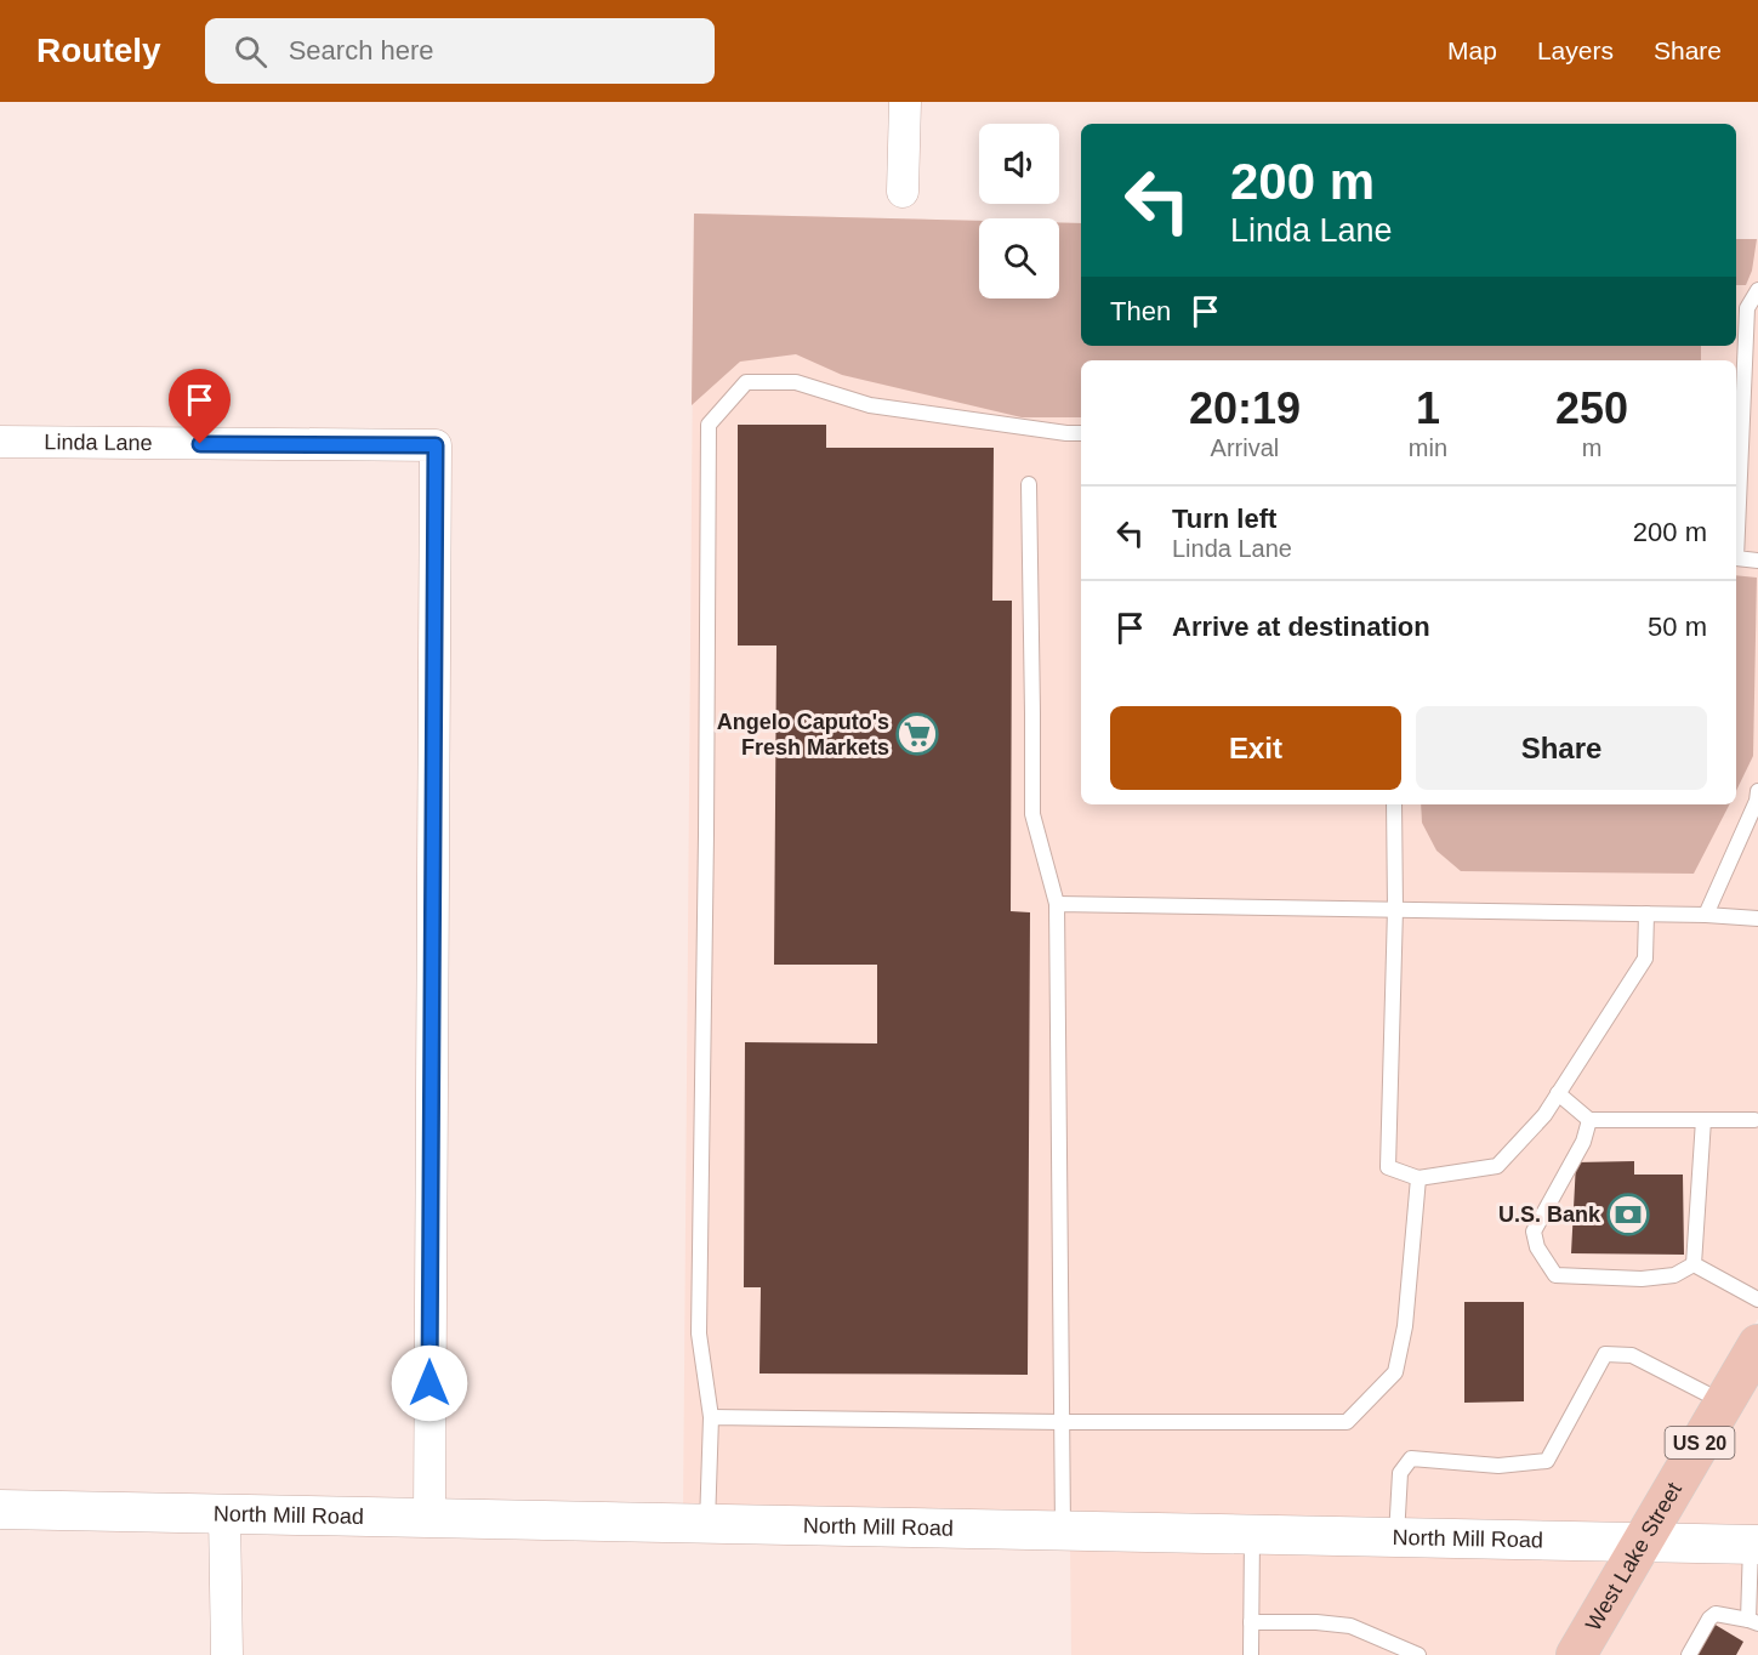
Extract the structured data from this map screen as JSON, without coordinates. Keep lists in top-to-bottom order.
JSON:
{
  "streets": {
    "main road": ["US 20", "West Lake Street"],
    "street": ["Linda Lane", "North Mill Road"]
  },
  "crossings": [
    ["Linda Lane", "North Mill Road"],
    ["North Mill Road", "West Lake Street"]
  ],
  "places": {
    "supermarket": ["Angelo Caputo's Fresh Markets"],
    "bank": ["U.S. Bank"]
  },
  "page": {
    "header": "Routely",
    "search": "Search here",
    "nav": ["Map", "Layers", "Share"],
    "turn": ["200 m", "Linda Lane"],
    "then": "Then",
    "eta": [
      "20:19",
      "Arrival",
      "1",
      "min",
      "250",
      "m"
    ],
    "list": [
      {
        "name": "Turn left",
        "note": "Linda Lane",
        "value": "200 m"
      },
      {
        "name": "Arrive at destination",
        "value": "50 m"
      }
    ],
    "buttons": ["Exit", "Share"]
  }
}
